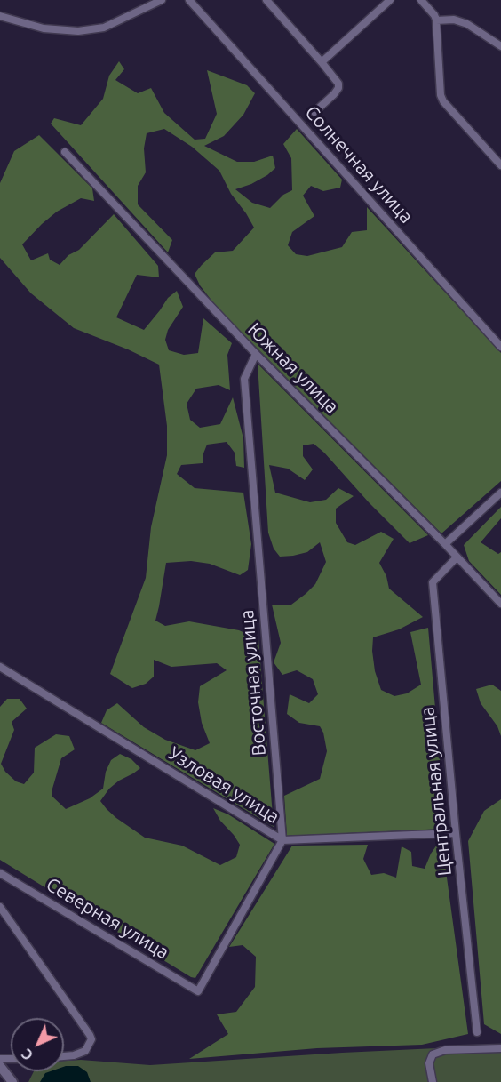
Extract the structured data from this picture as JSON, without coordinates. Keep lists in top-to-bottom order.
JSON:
{
  "streets": {
    "street": [
      "Солнечная улица",
      "Южная улица",
      "Восточная улица",
      "Узловая улица",
      "Центральная улица",
      "Северная улица"
    ]
  },
  "crossings": [
    ["Южная улица", "Восточная улица"],
    ["Южная улица", "Центральная улица"],
    ["Восточная улица", "Узловая улица"],
    ["Восточная улица", "Северная улица"],
    ["Узловая улица", "Центральная улица"],
    ["Узловая улица", "Северная улица"]
  ],
  "north": "bottom left"
}
